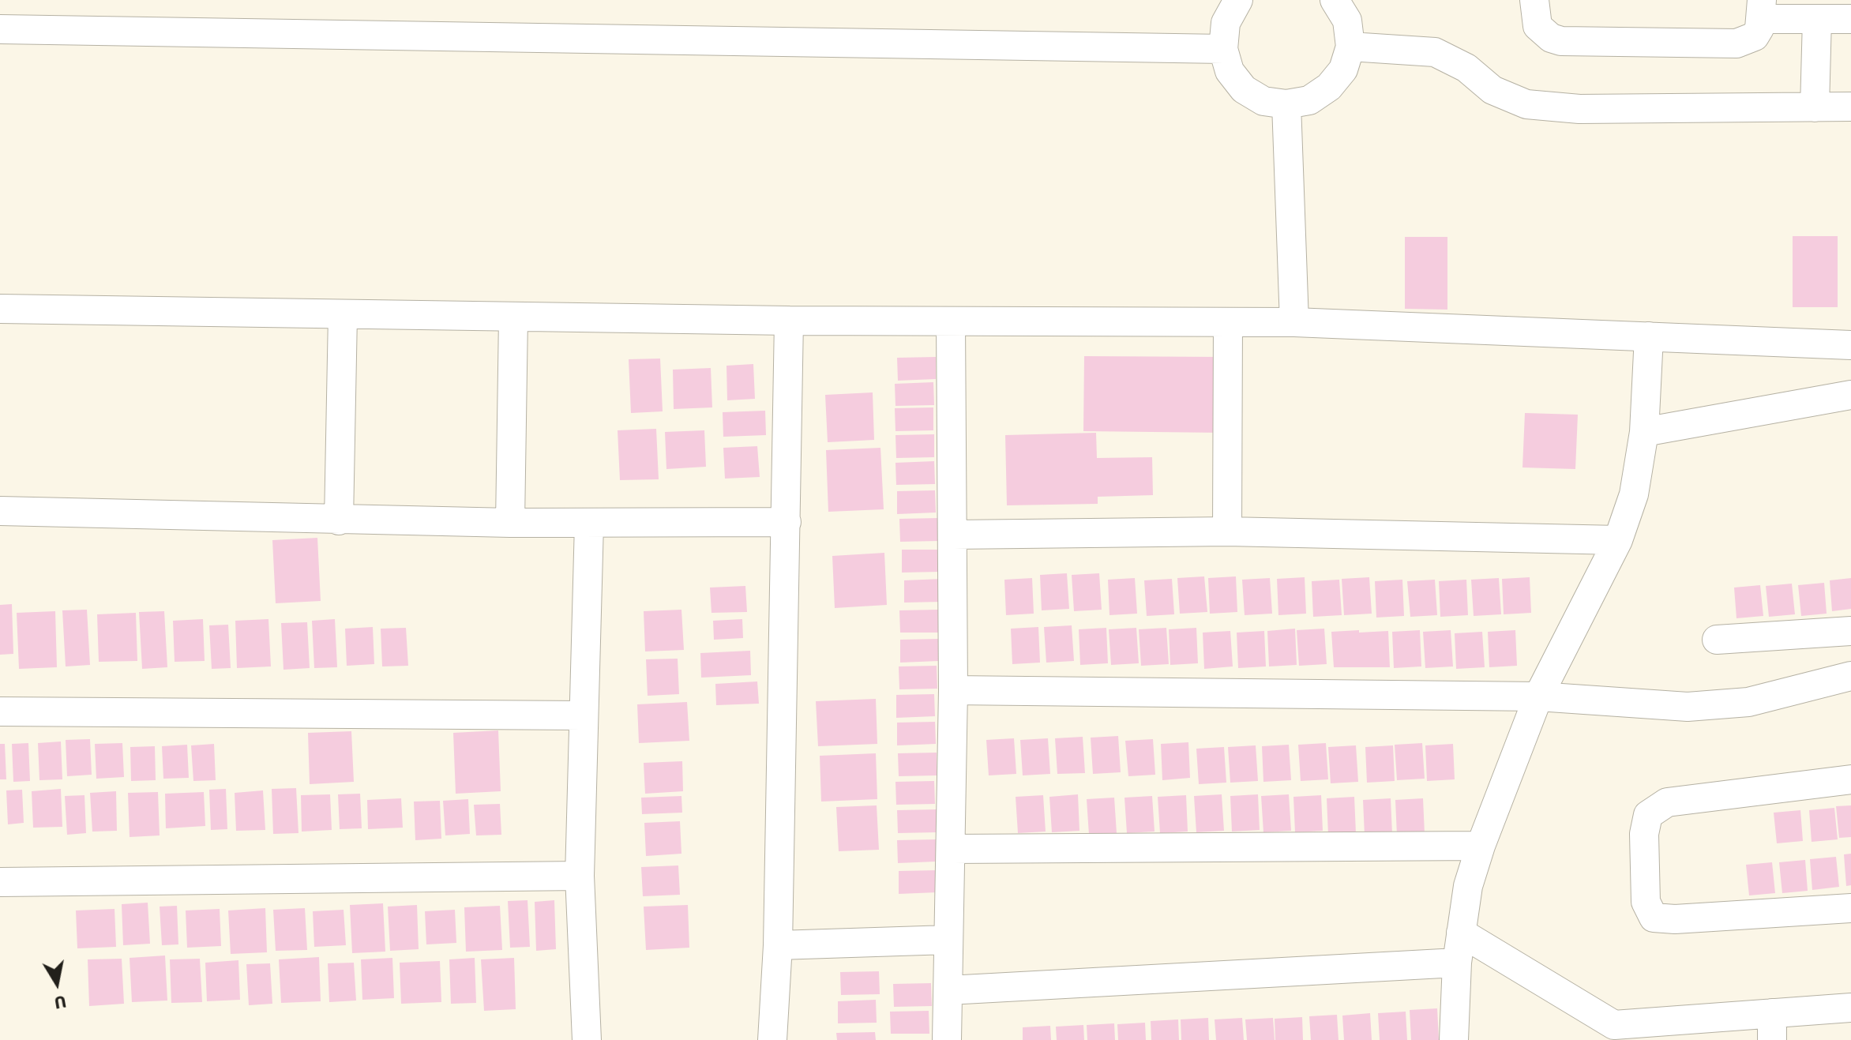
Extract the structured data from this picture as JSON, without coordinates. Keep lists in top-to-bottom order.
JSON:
{
  "north": "bottom"
}
